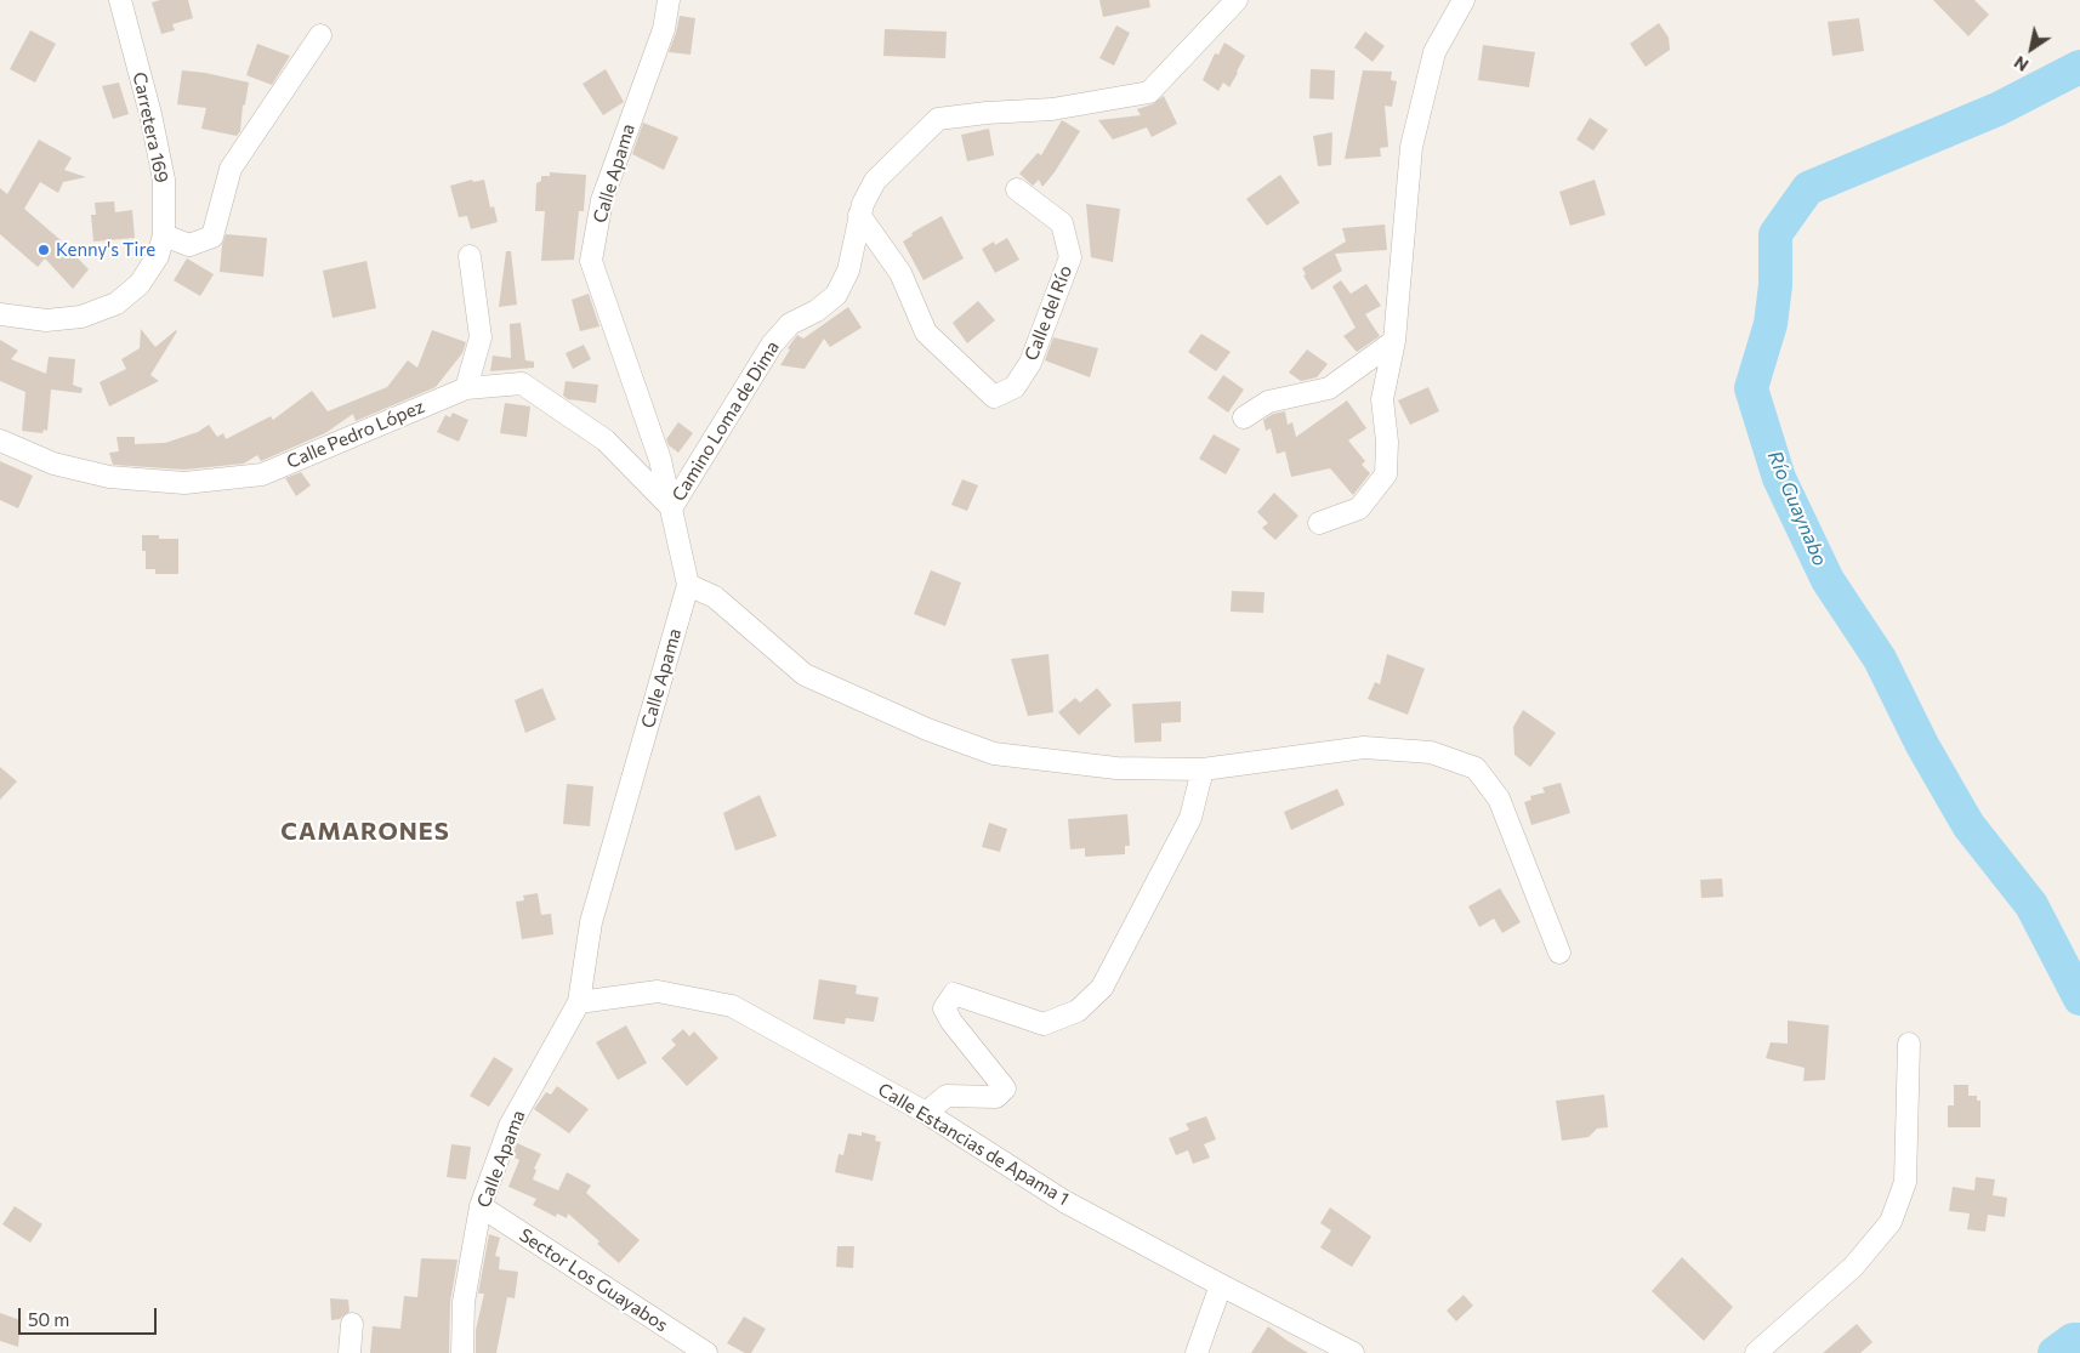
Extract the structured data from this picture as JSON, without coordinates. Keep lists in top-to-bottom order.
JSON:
{
  "streets": {
    "street": [
      "Carretera 169",
      "Calle Apama",
      "Calle del Río",
      "Camino Loma de Dima",
      "Calle Pedro López",
      "Calle Estancias de Apama 1",
      "Sector Los Guayabos"
    ]
  },
  "crossings": [
    ["Calle Apama", "Camino Loma de Dima"],
    ["Calle Apama", "Calle Pedro López"],
    ["Calle Apama", "Calle Estancias de Apama 1"],
    ["Calle Apama", "Sector Los Guayabos"],
    ["Calle del Río", "Camino Loma de Dima"],
    ["Camino Loma de Dima", "Calle Pedro López"]
  ],
  "districts": ["CAMARONES"],
  "water": ["Río Guaynabo"],
  "places": ["Kenny's Tire"],
  "scale_bar": "50 m",
  "north": "bottom left"
}
